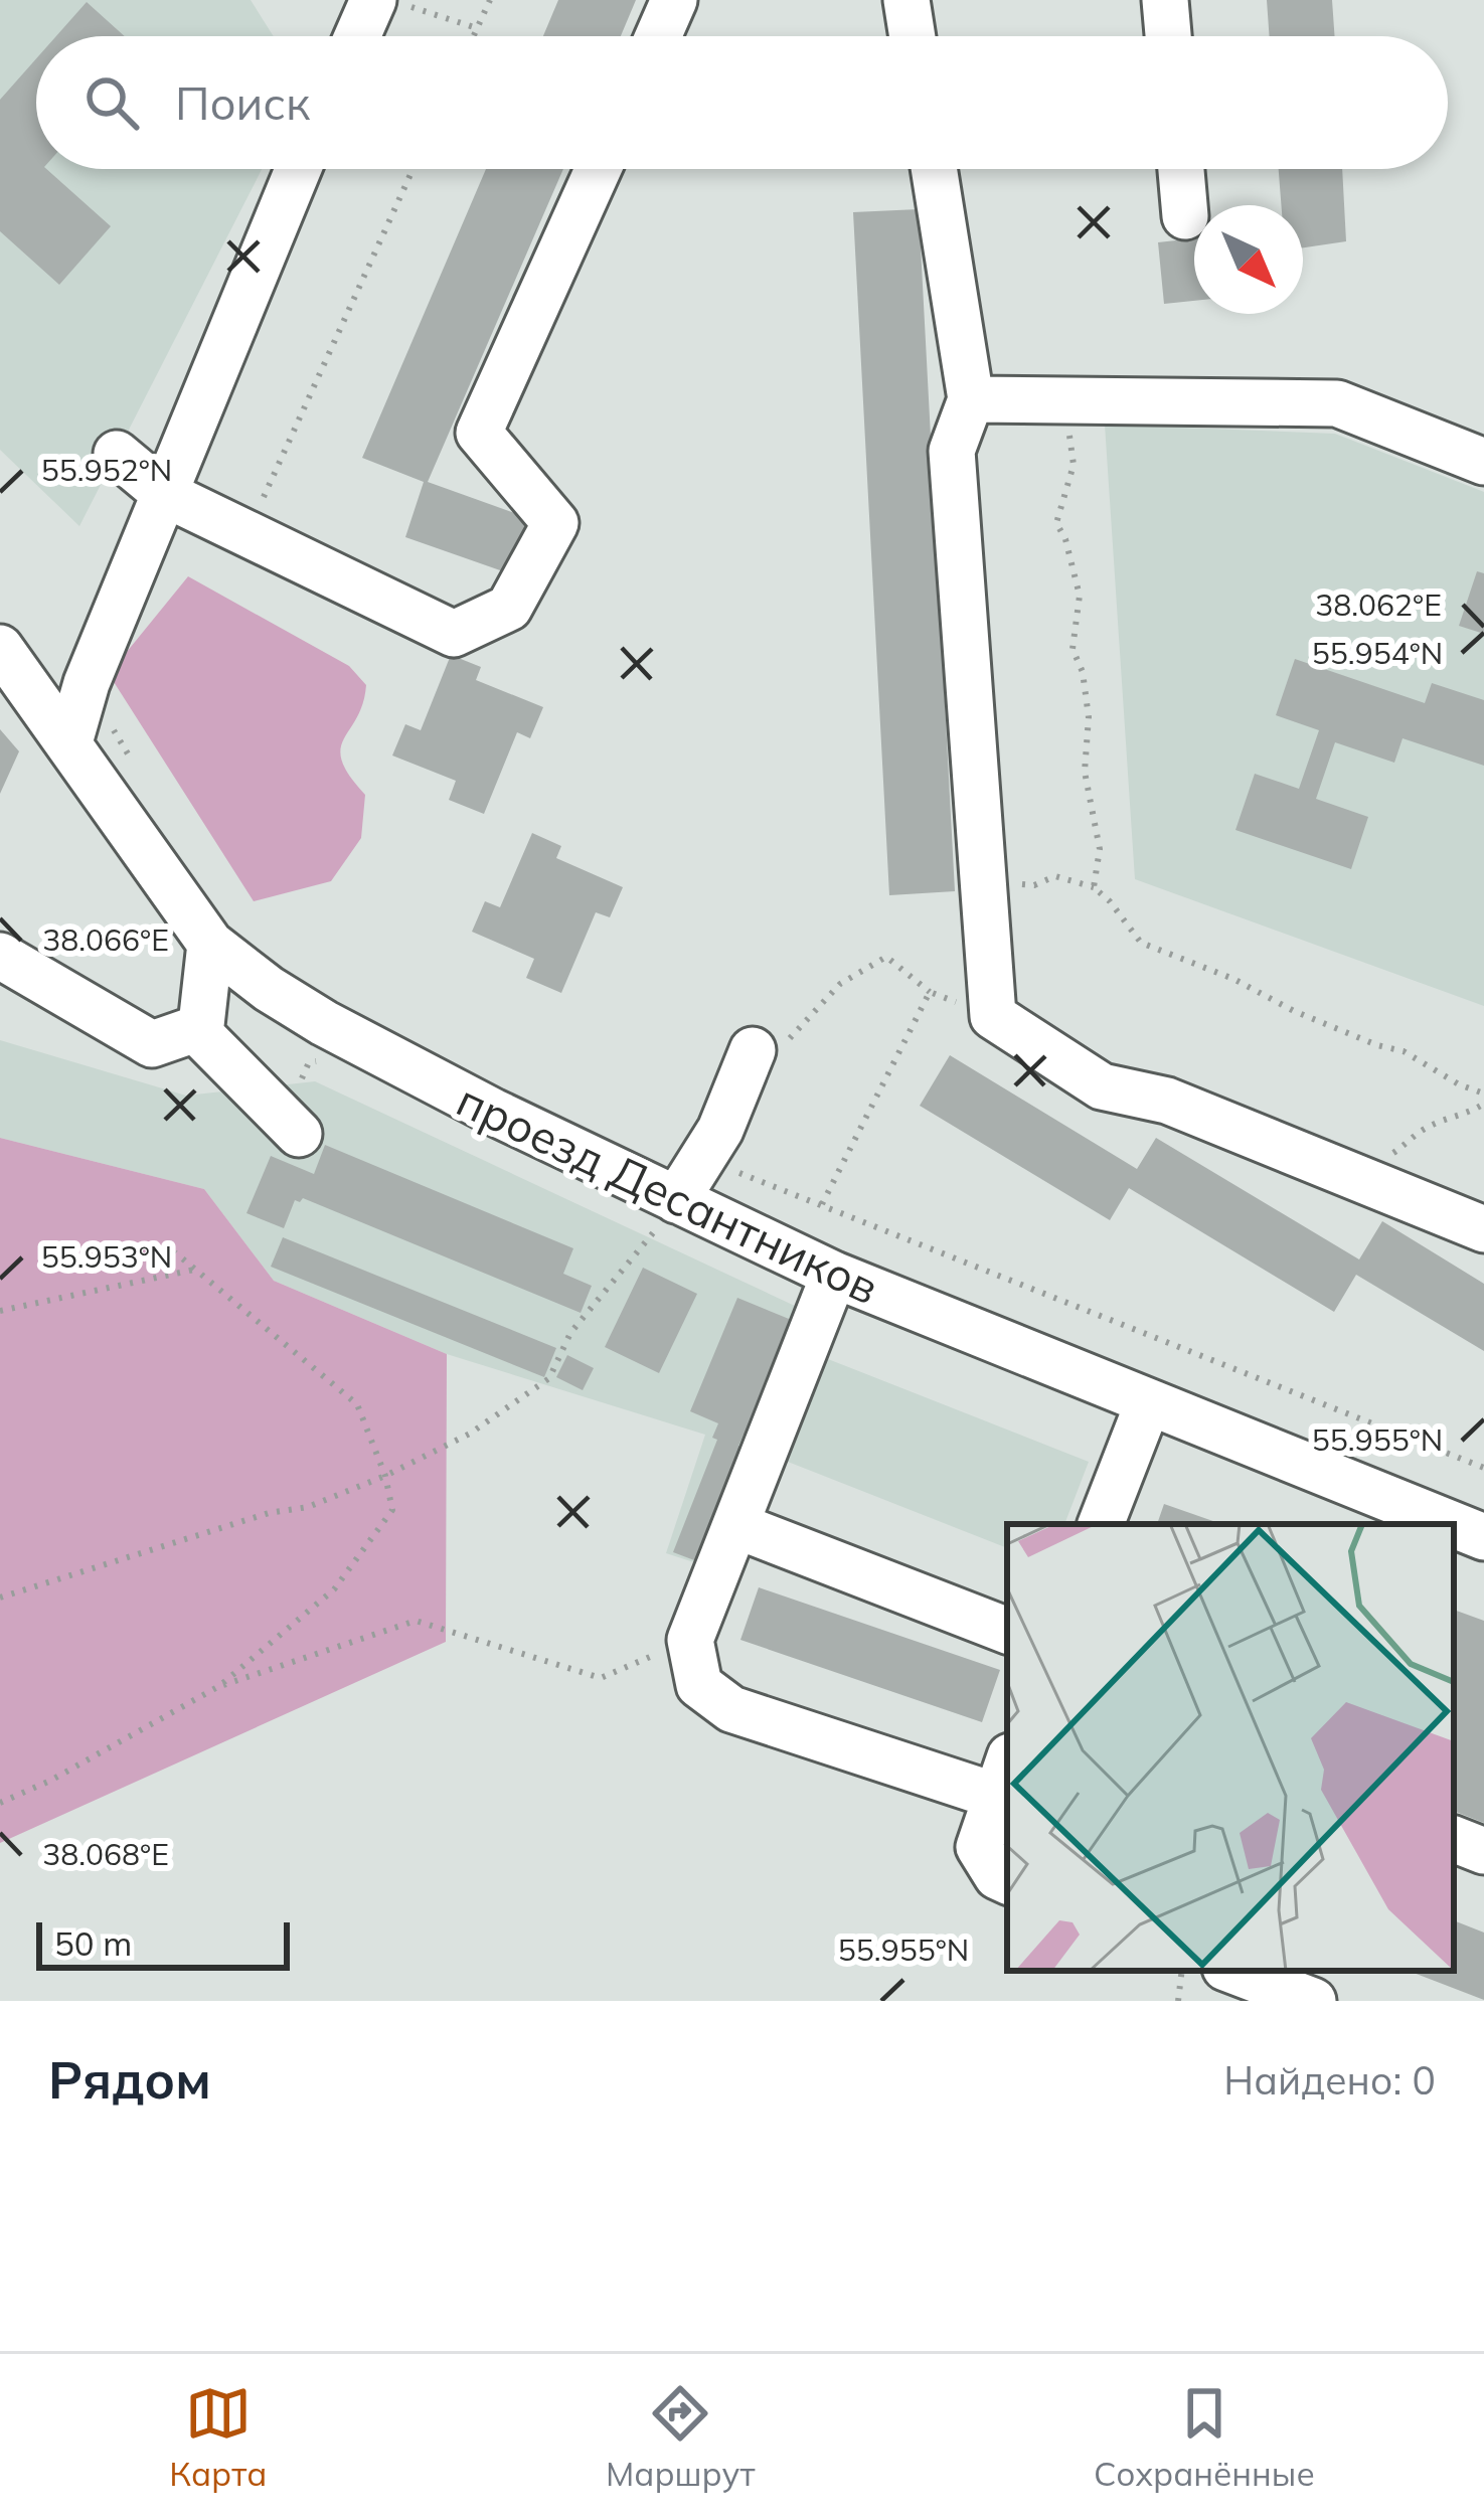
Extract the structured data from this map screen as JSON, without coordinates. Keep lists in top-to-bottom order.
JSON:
{
  "streets": {
    "street": ["проезд Десантников"]
  },
  "scale_bar": "50 m",
  "north": "bottom right",
  "page": {
    "search": "Поиск",
    "scale": "50 m",
    "heading": ["Рядом", "Найдено: 0"],
    "nav": ["Карта", "Маршрут", "Сохранённые"]
  },
  "coordinates": [
    "55.952°N",
    "38.062°E",
    "55.954°N",
    "38.066°E",
    "55.953°N",
    "55.955°N",
    "38.068°E"
  ]
}
